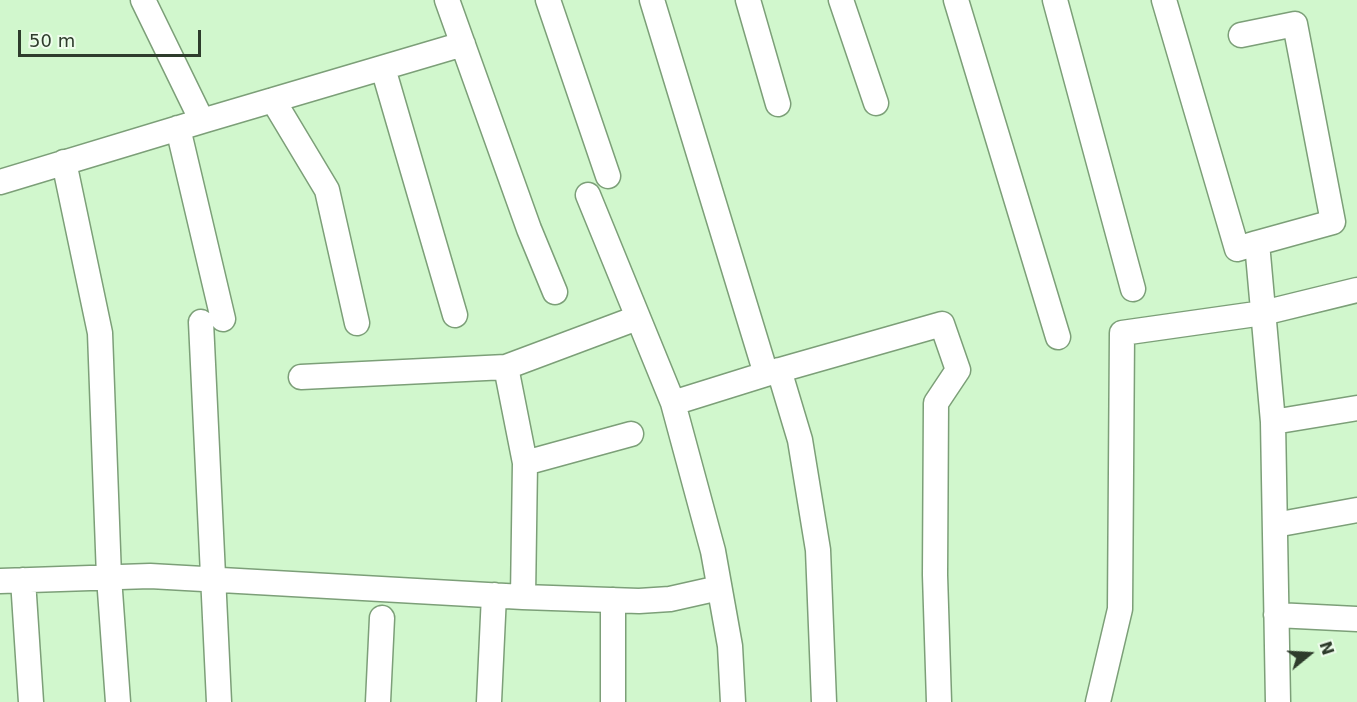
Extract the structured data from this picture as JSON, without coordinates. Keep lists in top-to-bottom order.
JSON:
{
  "scale_bar": "50 m",
  "north": "right"
}
